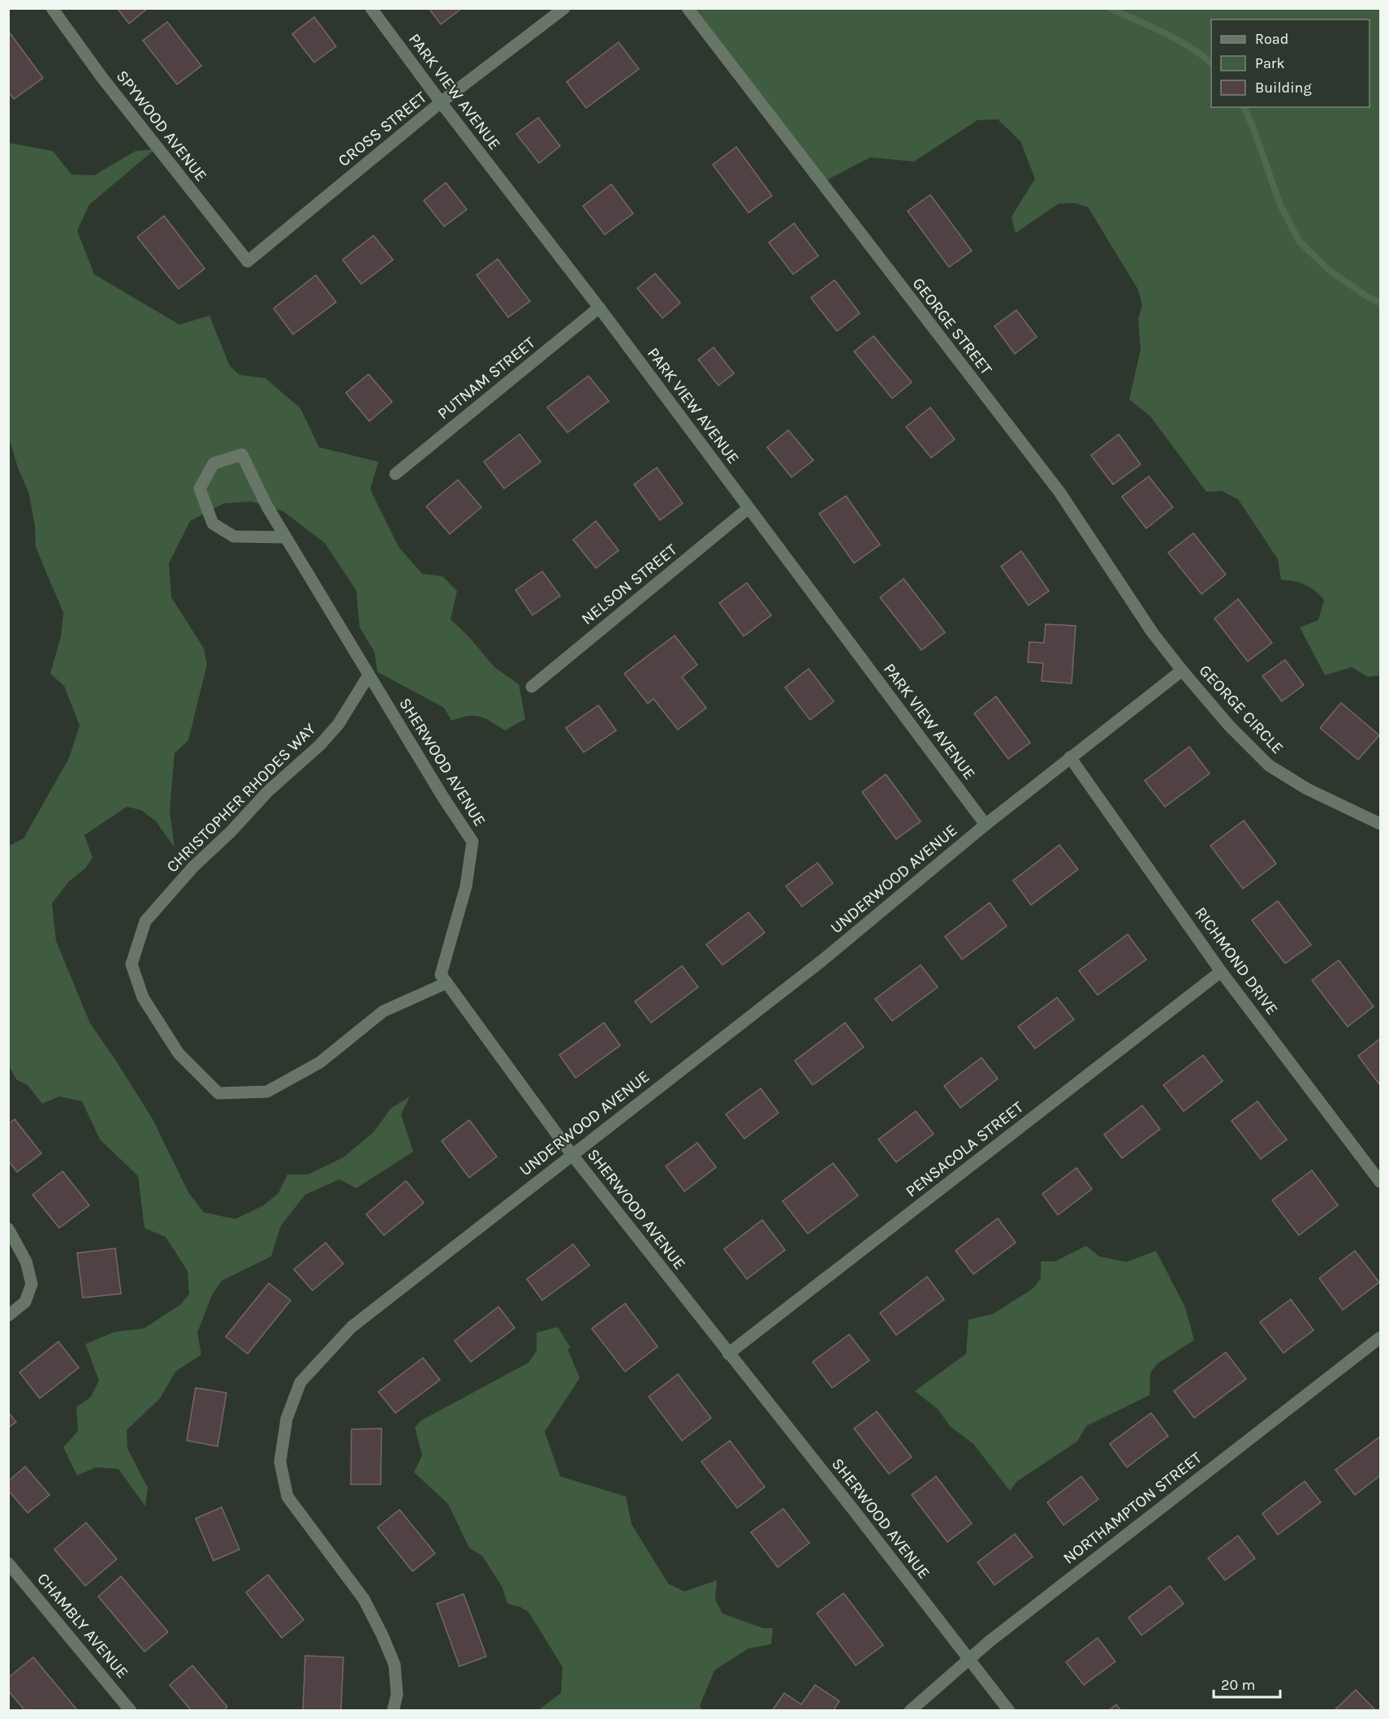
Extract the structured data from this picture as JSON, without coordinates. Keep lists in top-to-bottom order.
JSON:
{
  "streets": {
    "street": [
      "PARK VIEW AVENUE",
      "SPYWOOD AVENUE",
      "CROSS STREET",
      "GEORGE STREET",
      "PUTNAM STREET",
      "NELSON STREET",
      "GEORGE CIRCLE",
      "SHERWOOD AVENUE",
      "CHRISTOPHER RHODES WAY",
      "UNDERWOOD AVENUE",
      "RICHMOND DRIVE",
      "PENSACOLA STREET",
      "NORTHAMPTON STREET",
      "CHAMBLY AVENUE"
    ]
  },
  "crossings": [
    ["PARK VIEW AVENUE", "CROSS STREET"],
    ["PARK VIEW AVENUE", "PUTNAM STREET"],
    ["PARK VIEW AVENUE", "NELSON STREET"],
    ["PARK VIEW AVENUE", "UNDERWOOD AVENUE"],
    ["SPYWOOD AVENUE", "CROSS STREET"],
    ["GEORGE STREET", "GEORGE CIRCLE"],
    ["GEORGE STREET", "UNDERWOOD AVENUE"],
    ["GEORGE CIRCLE", "UNDERWOOD AVENUE"],
    ["SHERWOOD AVENUE", "CHRISTOPHER RHODES WAY"],
    ["SHERWOOD AVENUE", "UNDERWOOD AVENUE"],
    ["SHERWOOD AVENUE", "PENSACOLA STREET"],
    ["SHERWOOD AVENUE", "NORTHAMPTON STREET"],
    ["UNDERWOOD AVENUE", "RICHMOND DRIVE"],
    ["RICHMOND DRIVE", "PENSACOLA STREET"]
  ],
  "legend": ["Road", "Park", "Building"],
  "scale_bar": "20 m"
}
